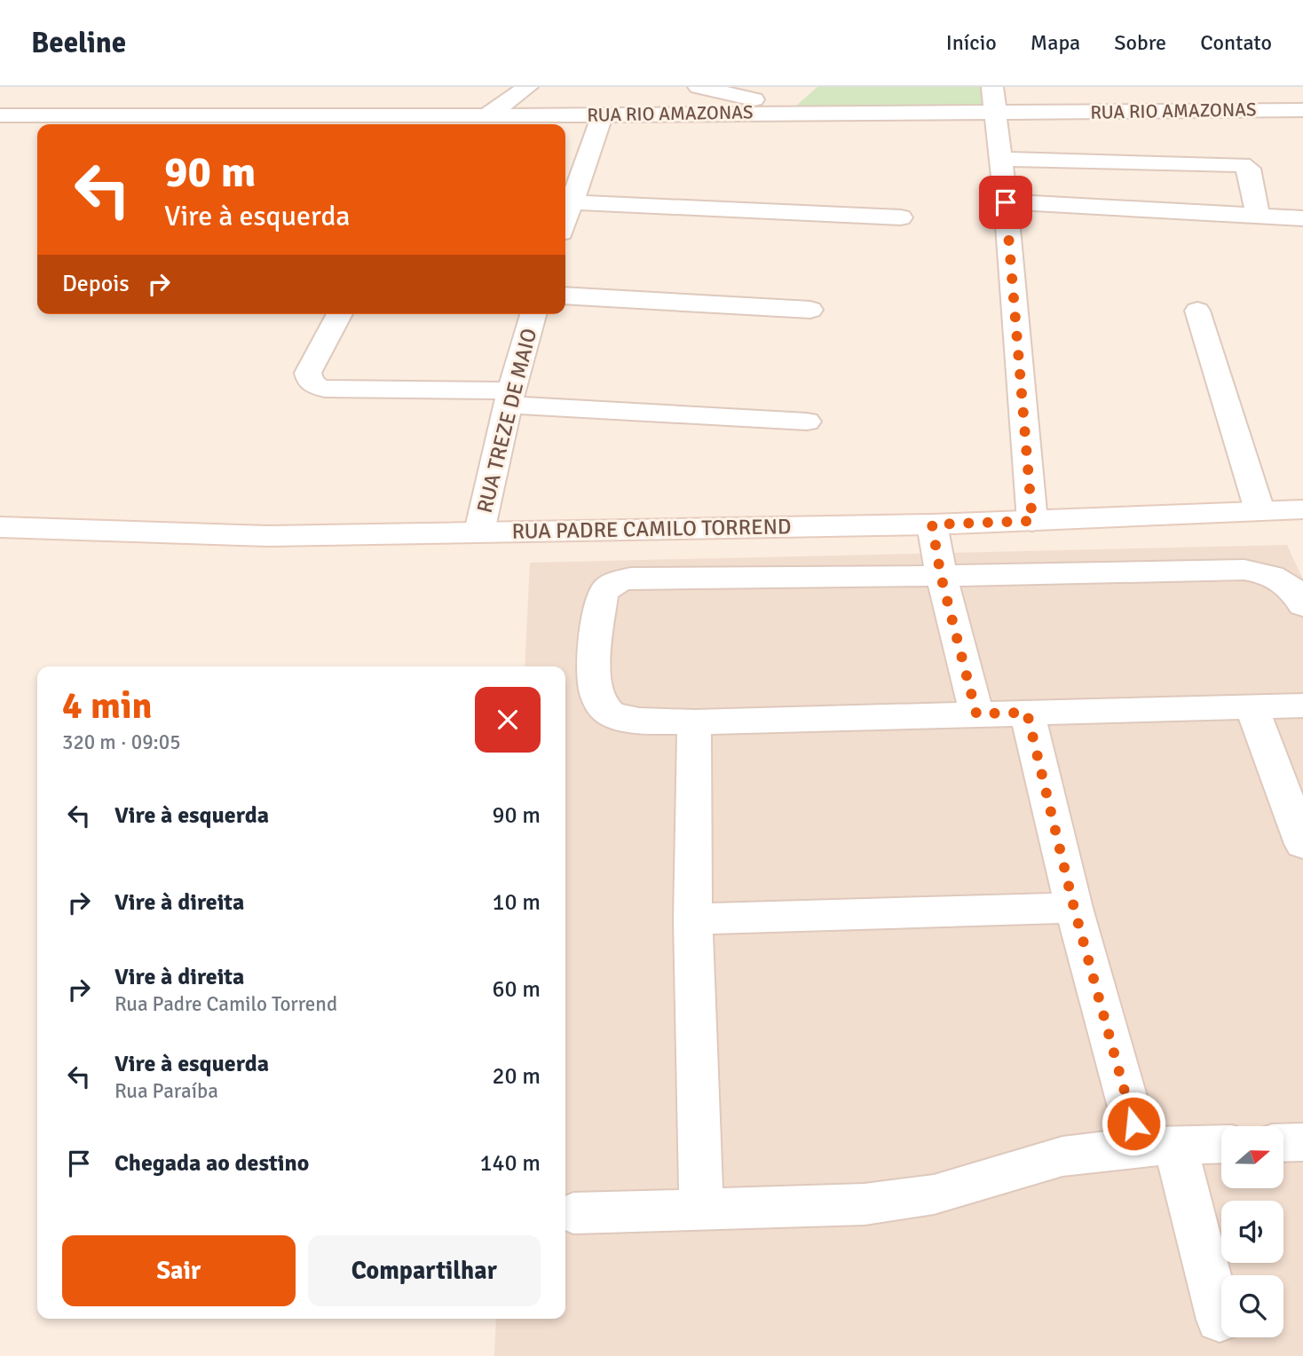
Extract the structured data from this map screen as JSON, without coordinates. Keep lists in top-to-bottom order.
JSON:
{
  "streets": {
    "street": ["RUA RIO AMAZONAS", "RUA TREZE DE MAIO", "RUA PADRE CAMILO TORREND"]
  },
  "crossings": [
    ["RUA TREZE DE MAIO", "RUA PADRE CAMILO TORREND"]
  ],
  "north": "right",
  "page": {
    "header": "Beeline",
    "nav": [
      "Início",
      "Mapa",
      "Sobre",
      "Contato"
    ],
    "turn": ["90 m", "Vire à esquerda"],
    "then": "Depois",
    "heading": ["4 min", "320 m · 09:05"],
    "list": [
      {
        "name": "Vire à esquerda",
        "value": "90 m"
      },
      {
        "name": "Vire à direita",
        "value": "10 m"
      },
      {
        "name": "Vire à direita",
        "note": "Rua Padre Camilo Torrend",
        "value": "60 m"
      },
      {
        "name": "Vire à esquerda",
        "note": "Rua Paraíba",
        "value": "20 m"
      },
      {
        "name": "Chegada ao destino",
        "value": "140 m"
      }
    ],
    "buttons": ["Sair", "Compartilhar"]
  }
}
